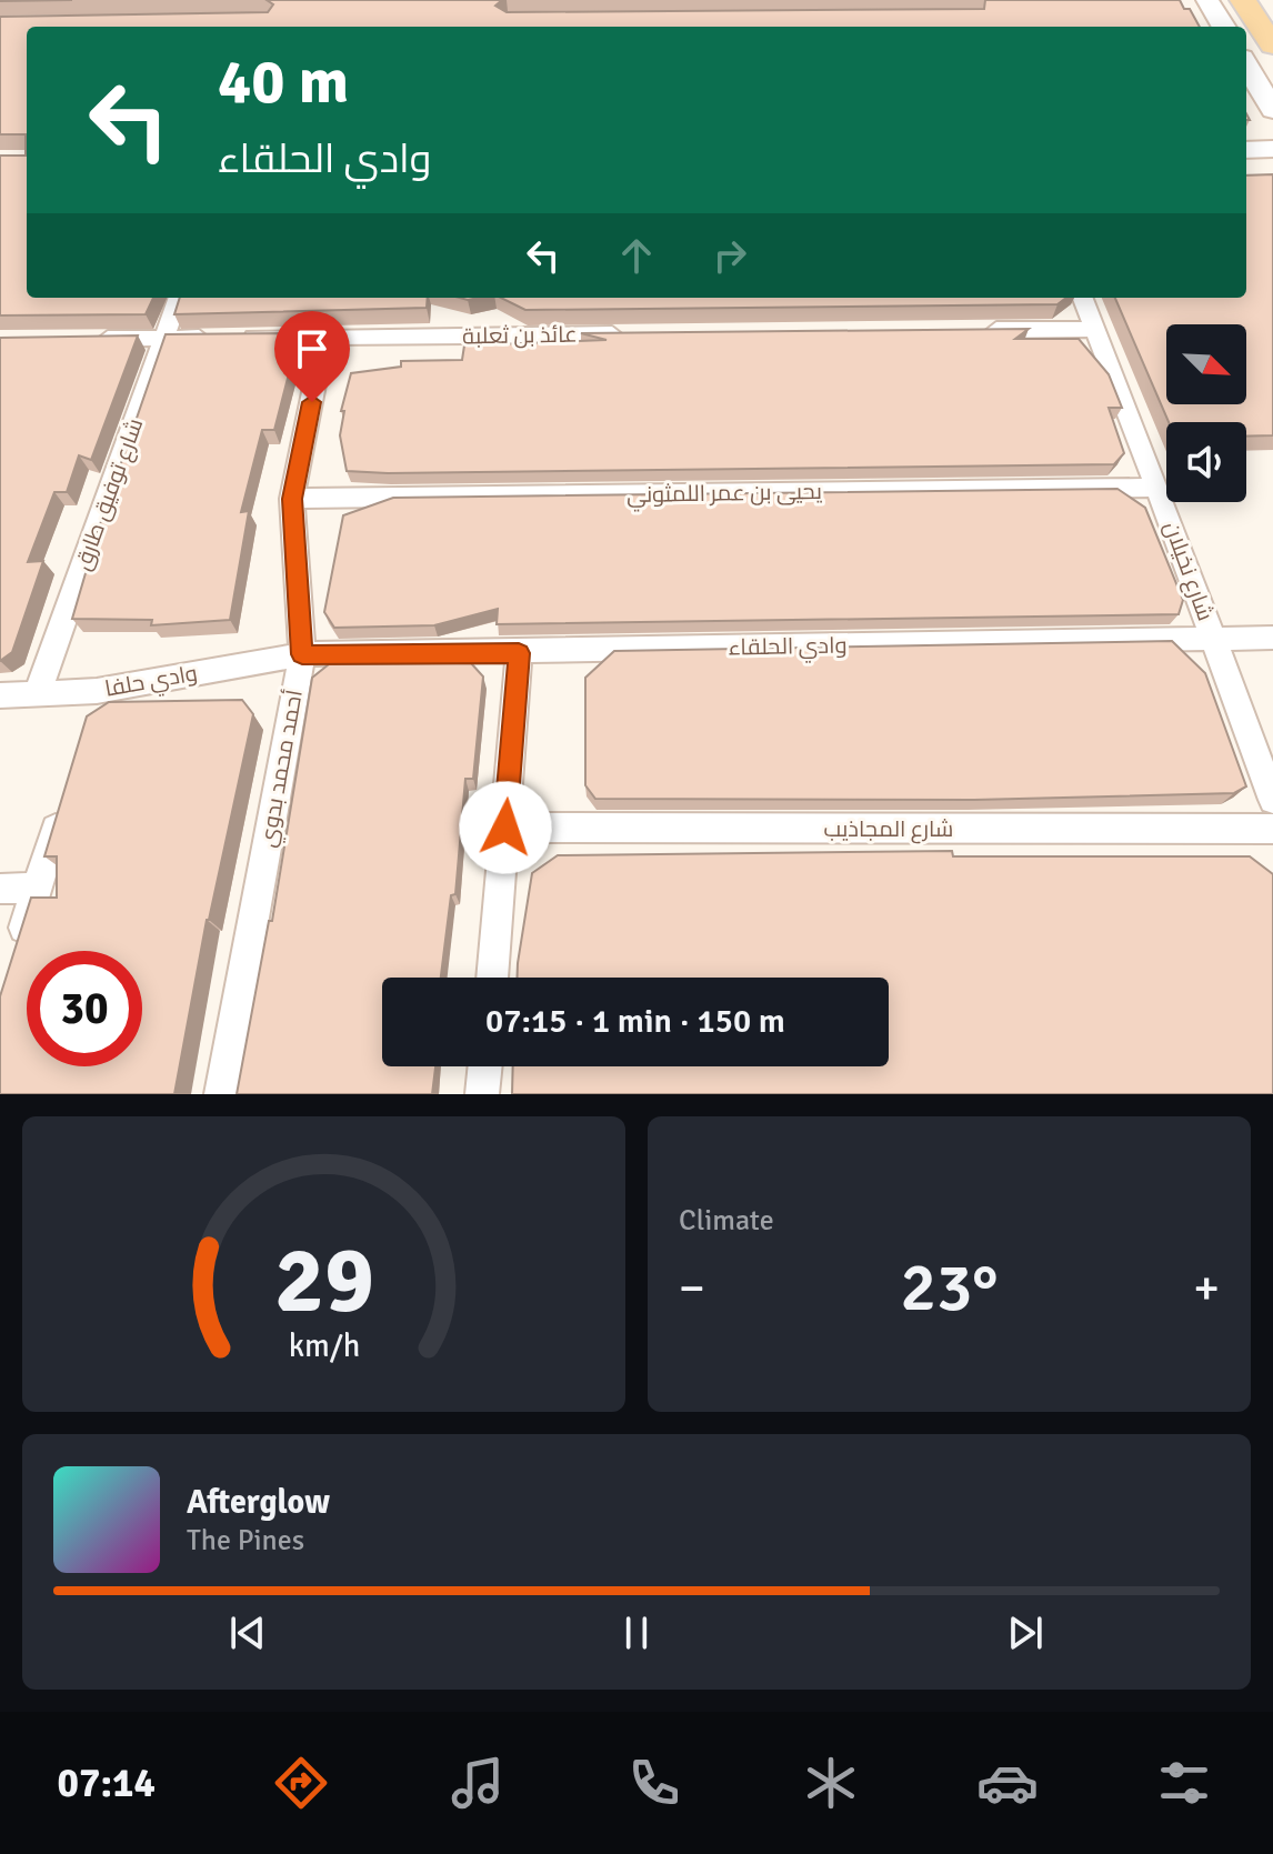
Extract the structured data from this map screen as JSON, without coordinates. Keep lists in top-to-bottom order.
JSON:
{
  "streets": {
    "street": [
      "عائذ بن ثعلبة",
      "يحيى بن عمر اللمثوني",
      "شارع توفيق طارق",
      "شارع نخيلان",
      "وادي الحلقاء",
      "وادي حلفا",
      "أحمد محمد بدوي",
      "شارع المجاذيب"
    ]
  },
  "crossings": [
    ["عائذ بن ثعلبة", "شارع توفيق طارق"],
    ["عائذ بن ثعلبة", "أحمد محمد بدوي"],
    ["يحيى بن عمر اللمثوني", "شارع نخيلان"],
    ["يحيى بن عمر اللمثوني", "أحمد محمد بدوي"],
    ["شارع توفيق طارق", "وادي حلفا"],
    ["شارع نخيلان", "وادي الحلقاء"],
    ["وادي الحلقاء", "وادي حلفا"],
    ["وادي الحلقاء", "أحمد محمد بدوي"],
    ["وادي حلفا", "أحمد محمد بدوي"]
  ],
  "north": "bottom right",
  "page": {
    "turn": ["40 m", "وادي الحلقاء"],
    "limit": "30",
    "trip": "07:15 · 1 min · 150 m",
    "tile": "Climate",
    "heat": ["−", "23°", "+"],
    "song": ["Afterglow", "The Pines"],
    "tabs": "07:14",
    "gauge": ["29", "km/h"]
  }
}
